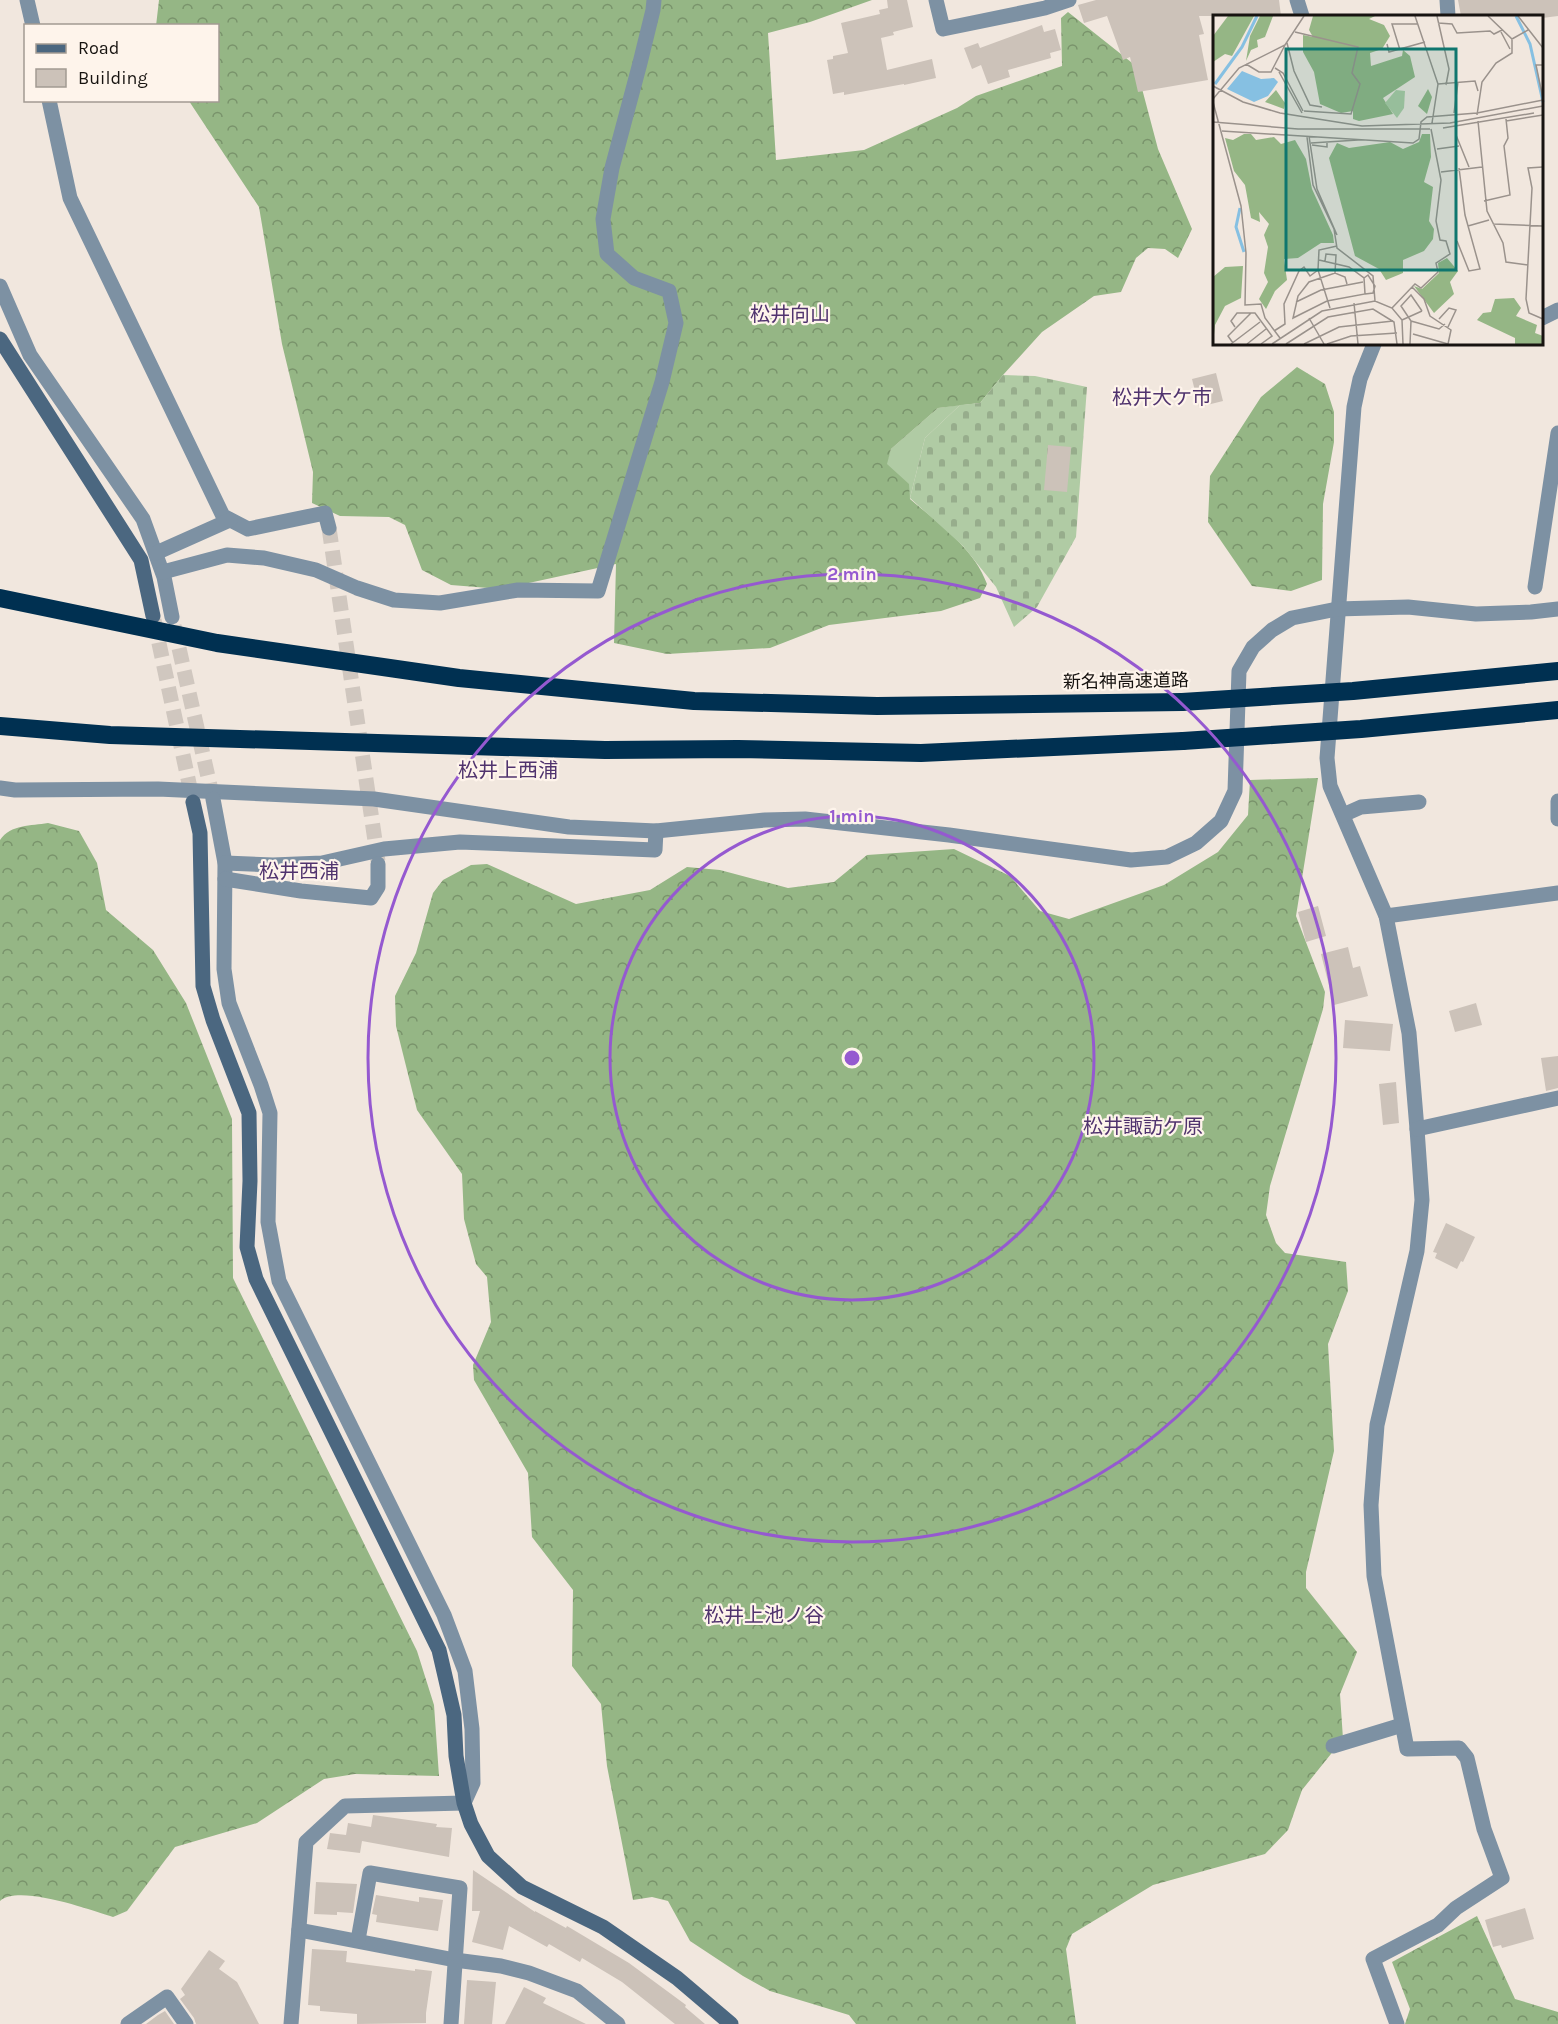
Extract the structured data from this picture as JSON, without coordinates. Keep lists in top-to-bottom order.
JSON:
{
  "streets": {
    "highway": ["新名神高速道路"]
  },
  "districts": [
    "松井向山",
    "松井大ケ市",
    "松井上西浦",
    "松井西浦",
    "松井諏訪ケ原",
    "松井上池ノ谷"
  ],
  "legend": ["Road", "Building"],
  "rings": ["2 min", "1 min"]
}
